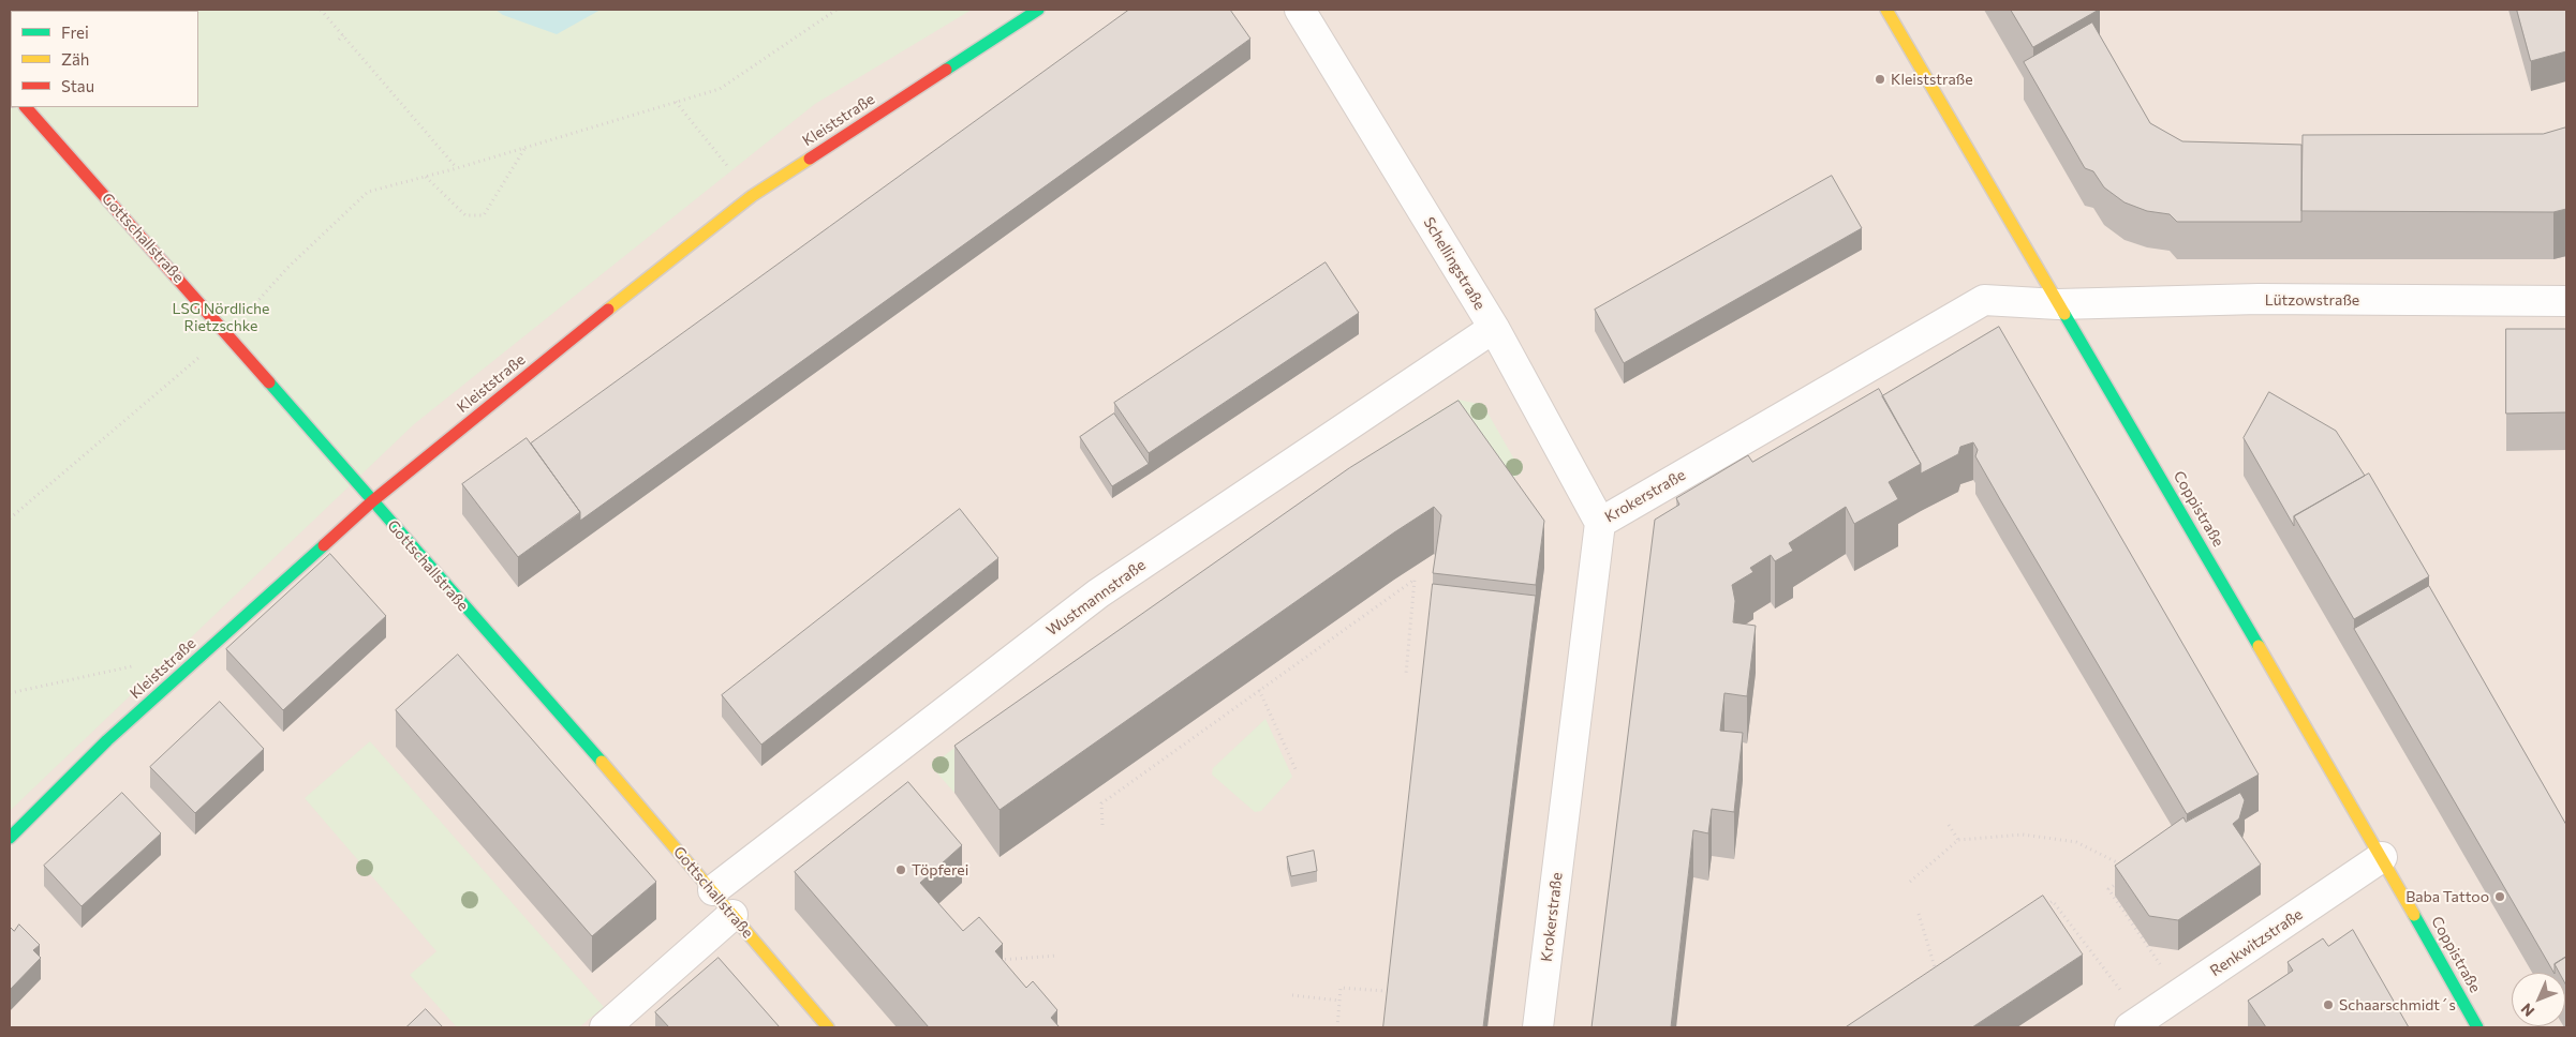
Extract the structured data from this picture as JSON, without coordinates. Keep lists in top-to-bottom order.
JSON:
{
  "streets": {
    "street": [
      "Kleiststraße",
      "Gottschallstraße",
      "Schellingstraße",
      "Lützowstraße",
      "Krokerstraße",
      "Coppistraße",
      "Wustmannstraße",
      "Renkwitzstraße"
    ]
  },
  "crossings": [
    ["Kleiststraße", "Gottschallstraße"],
    ["Gottschallstraße", "Wustmannstraße"],
    ["Schellingstraße", "Krokerstraße"],
    ["Schellingstraße", "Wustmannstraße"],
    ["Lützowstraße", "Krokerstraße"],
    ["Lützowstraße", "Coppistraße"],
    ["Krokerstraße", "Coppistraße"],
    ["Coppistraße", "Renkwitzstraße"]
  ],
  "parks": ["LSG Nördliche Rietzschke"],
  "places": [
    "Kleiststraße",
    "Töpferei",
    "Baba Tattoo",
    "Schaarschmidt´s"
  ],
  "legend": ["Frei", "Zäh", "Stau"],
  "north": "bottom left"
}
